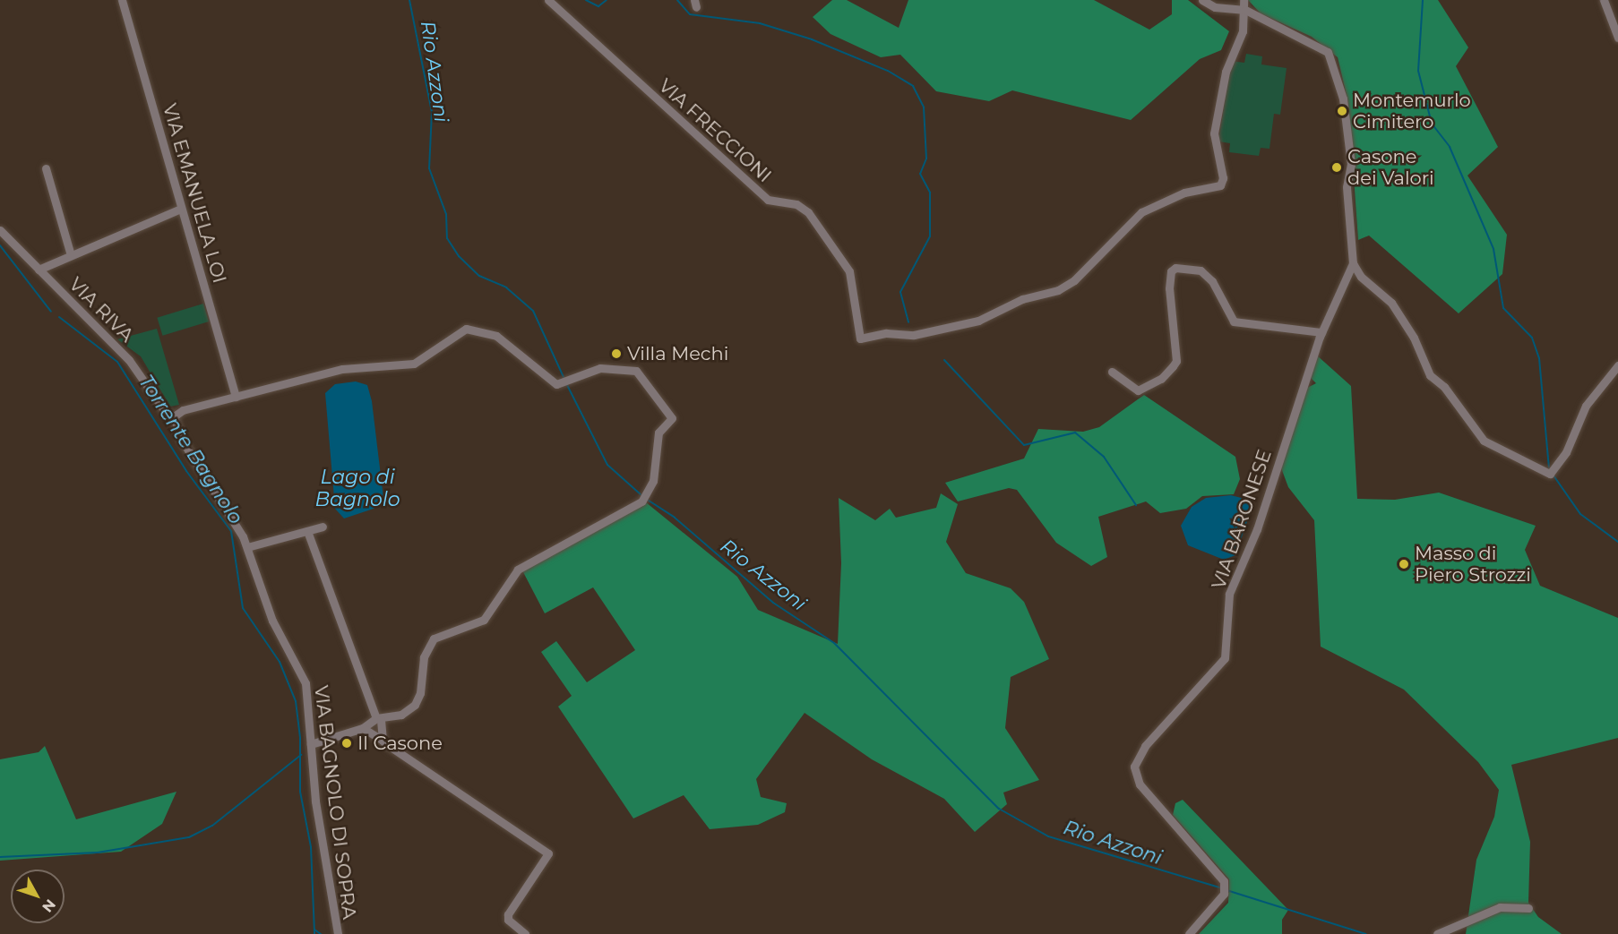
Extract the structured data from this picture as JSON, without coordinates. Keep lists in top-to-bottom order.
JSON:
{
  "streets": {
    "street": [
      "VIA FRECCIONI",
      "VIA EMANUELA LOI",
      "VIA RIVA",
      "VIA BARONESE",
      "VIA BAGNOLO DI SOPRA"
    ]
  },
  "crossings": [
    ["VIA RIVA", "VIA BAGNOLO DI SOPRA"]
  ],
  "water": ["Rio Azzoni", "Torrente Bagnolo", "Lago di Bagnolo"],
  "places": [
    "Montemurlo Cimitero",
    "Casone dei Valori",
    "Villa Mechi",
    "Masso di Piero Strozzi",
    "Il Casone"
  ],
  "north": "bottom right"
}
